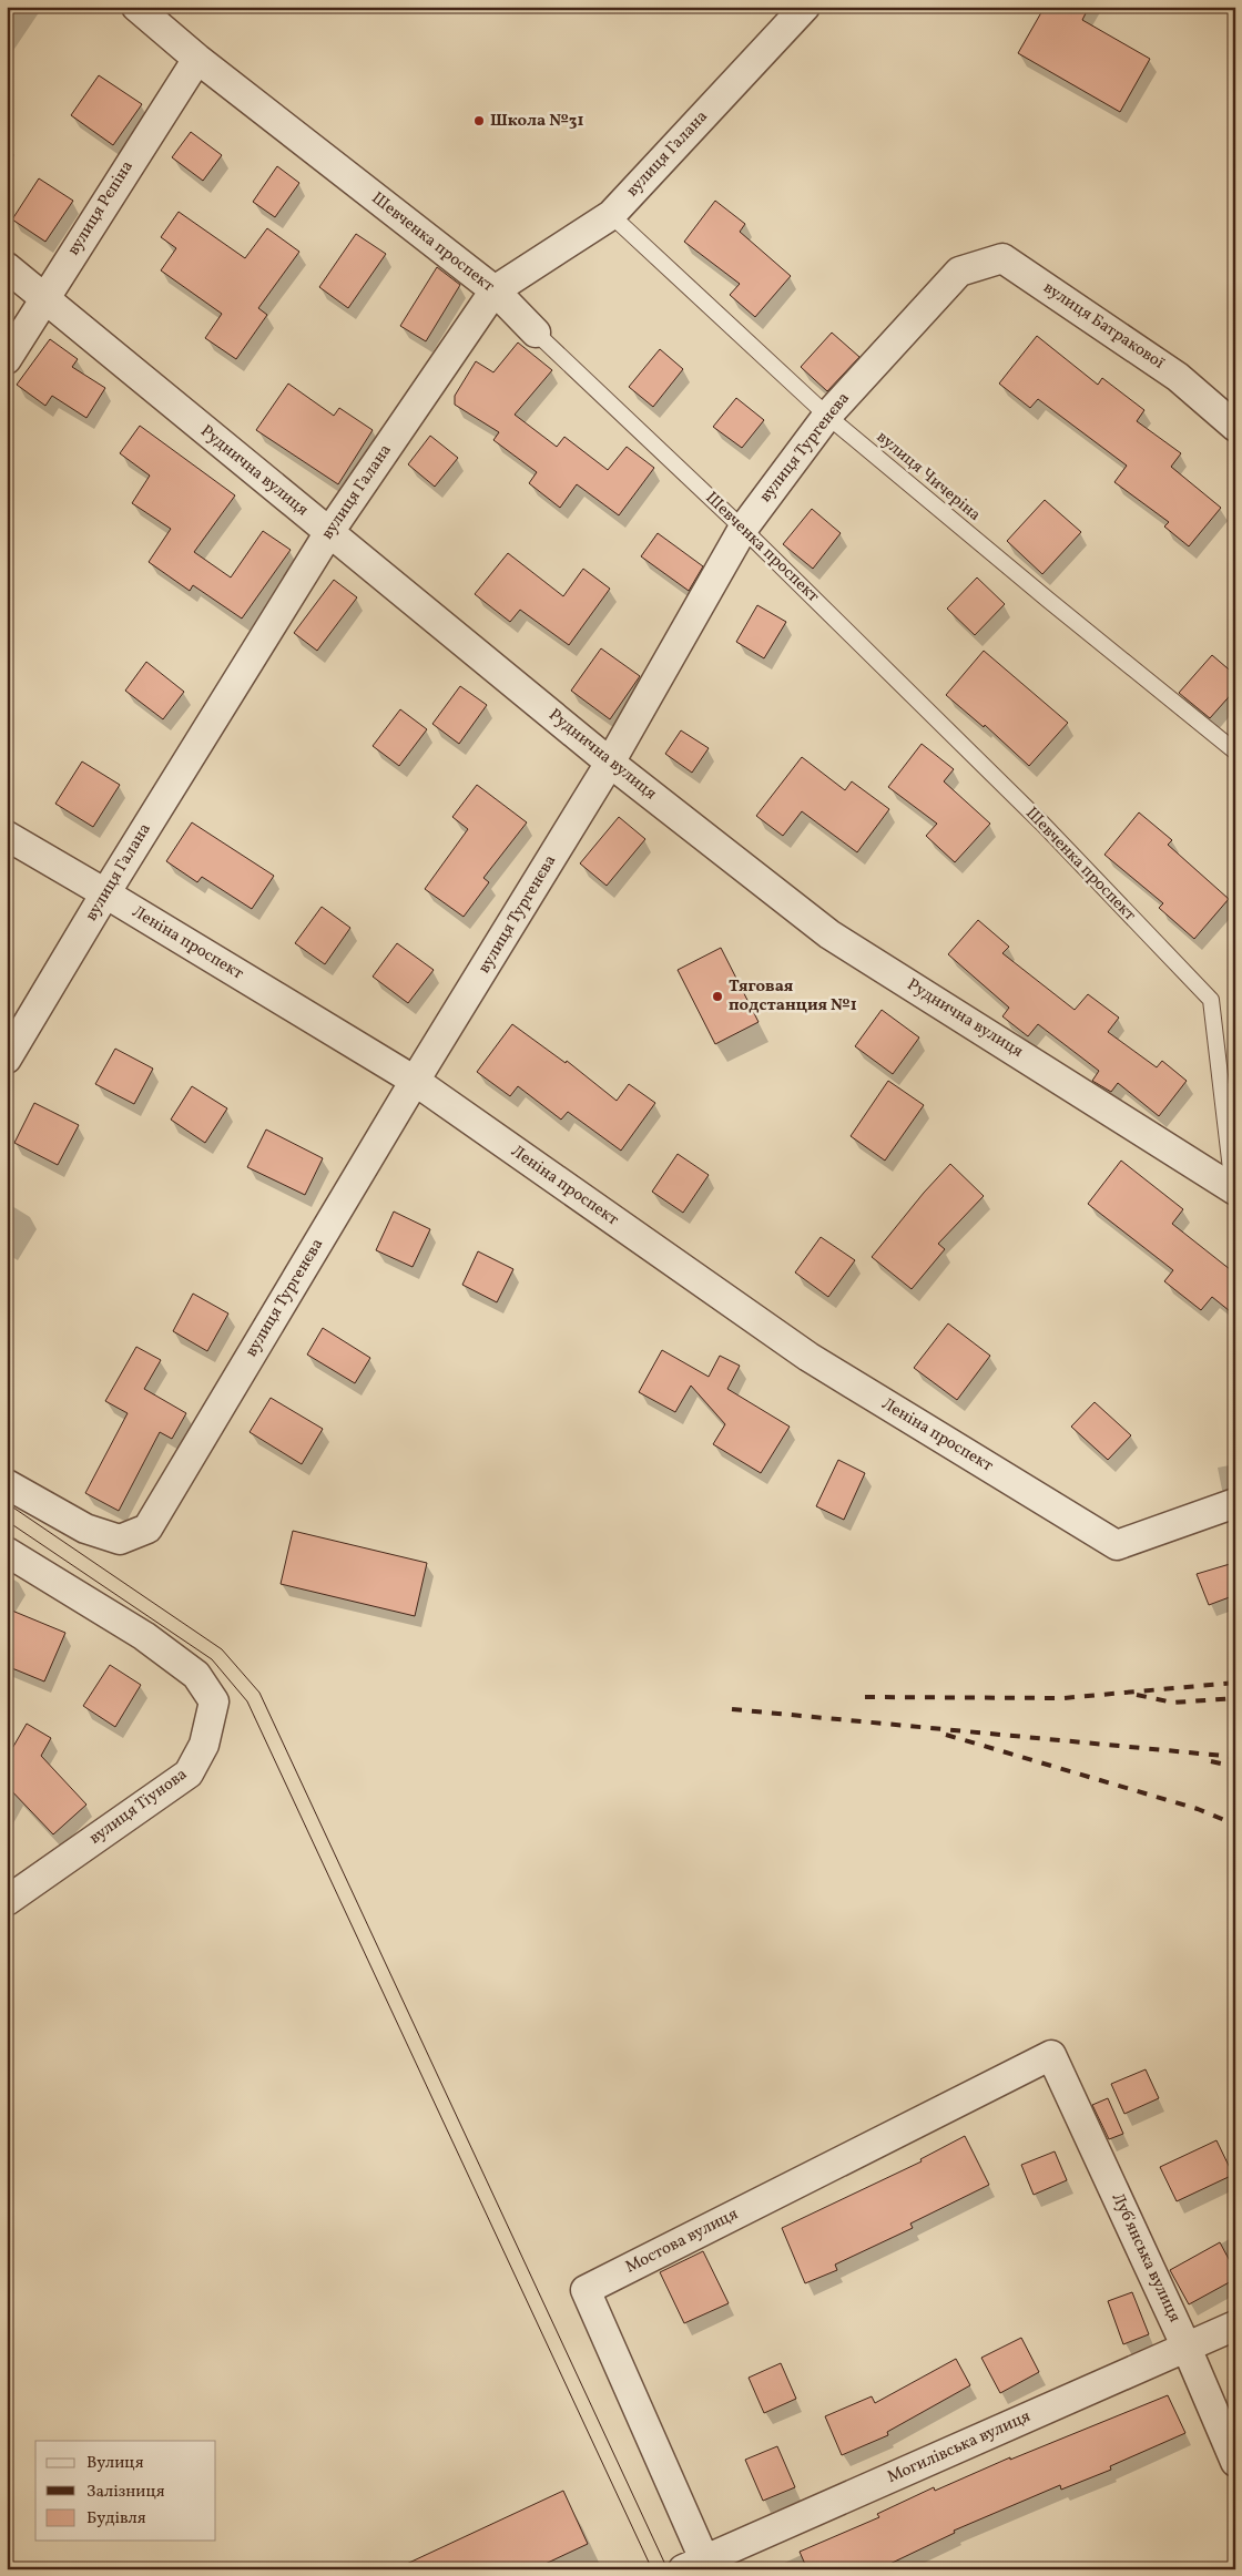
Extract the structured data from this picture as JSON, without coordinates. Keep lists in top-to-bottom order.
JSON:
{
  "streets": {
    "street": [
      "вулиця Галана",
      "вулиця Рєпіна",
      "Шевченка проспект",
      "вулиця Батракової",
      "вулиця Тургенєва",
      "Руднична вулиця",
      "Леніна проспект",
      "вулиця Тіунова",
      "Мостова вулиця",
      "Луб'янська вулиця",
      "Могилівська вулиця"
    ],
    "lane": ["вулиця Чичеріна"]
  },
  "crossings": [
    ["вулиця Галана", "Шевченка проспект"],
    ["вулиця Галана", "Руднична вулиця"],
    ["вулиця Галана", "вулиця Чичеріна"],
    ["вулиця Галана", "Леніна проспект"],
    ["вулиця Рєпіна", "Шевченка проспект"],
    ["вулиця Рєпіна", "Руднична вулиця"],
    ["Шевченка проспект", "вулиця Тургенєва"],
    ["Шевченка проспект", "Руднична вулиця"],
    ["вулиця Батракової", "вулиця Тургенєва"],
    ["вулиця Тургенєва", "Руднична вулиця"],
    ["вулиця Тургенєва", "вулиця Чичеріна"],
    ["вулиця Тургенєва", "Леніна проспект"],
    ["Мостова вулиця", "Луб'янська вулиця"],
    ["Мостова вулиця", "Могилівська вулиця"],
    ["Луб'янська вулиця", "Могилівська вулиця"]
  ],
  "places": ["Школа №31", "Тяговая подстанция №1"],
  "legend": ["Вулиця", "Залізниця", "Будівля"]
}
